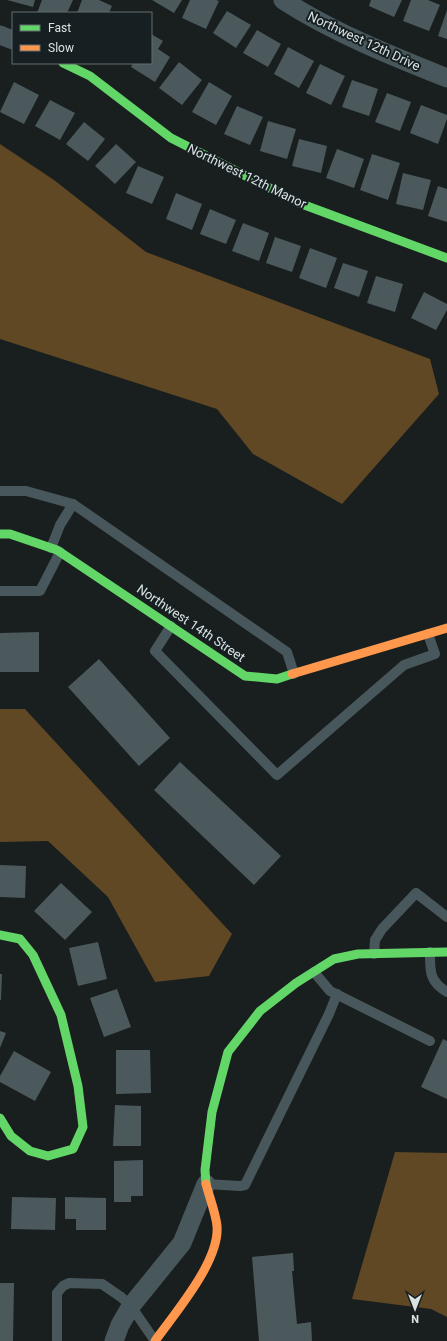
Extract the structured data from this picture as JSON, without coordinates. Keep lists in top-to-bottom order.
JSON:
{
  "streets": {
    "street": ["Northwest 12th Drive", "Northwest 12th Manor", "Northwest 14th Street"]
  },
  "legend": ["Fast", "Slow"],
  "north": "bottom"
}
